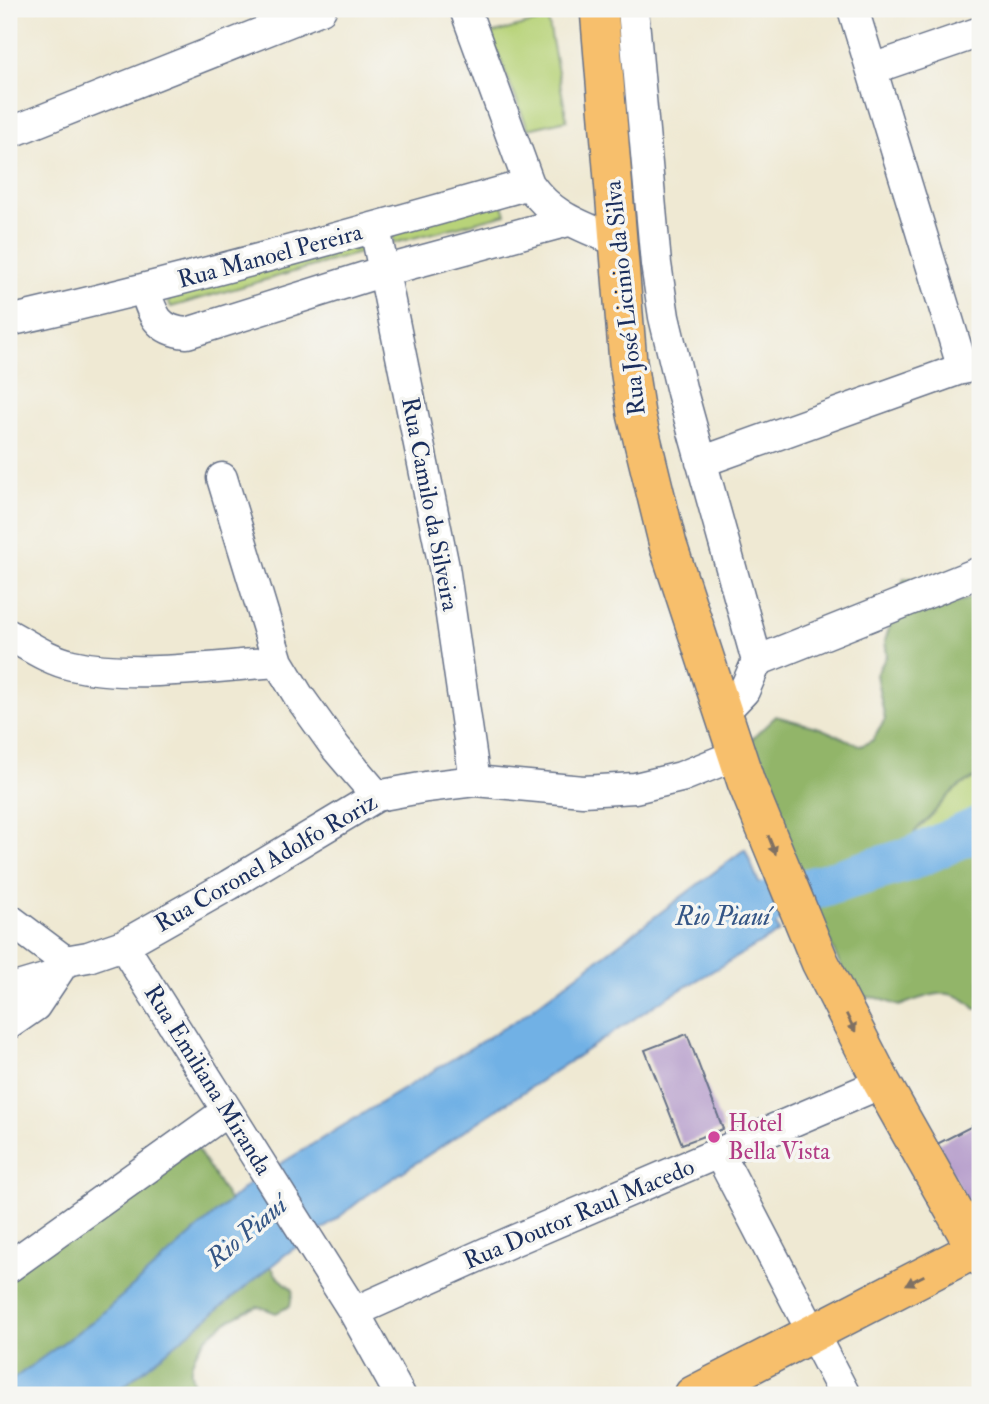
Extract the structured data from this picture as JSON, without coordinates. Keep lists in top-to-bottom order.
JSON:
{
  "streets": {
    "main road": ["Rua José Licinio da Silva"],
    "street": [
      "Rua Manoel Pereira",
      "Rua Camilo da Silveira",
      "Rua Coronel Adolfo Roriz",
      "Rua Emiliana Miranda",
      "Rua Doutor Raul Macedo"
    ]
  },
  "crossings": [
    ["Rua Manoel Pereira", "Rua Camilo da Silveira"],
    ["Rua José Licinio da Silva", "Rua Coronel Adolfo Roriz"],
    ["Rua José Licinio da Silva", "Rua Doutor Raul Macedo"],
    ["Rua Camilo da Silveira", "Rua Coronel Adolfo Roriz"],
    ["Rua Coronel Adolfo Roriz", "Rua Emiliana Miranda"],
    ["Rua Emiliana Miranda", "Rua Doutor Raul Macedo"]
  ],
  "water": ["Rio Piauí"],
  "places": ["Hotel Bella Vista"]
}
